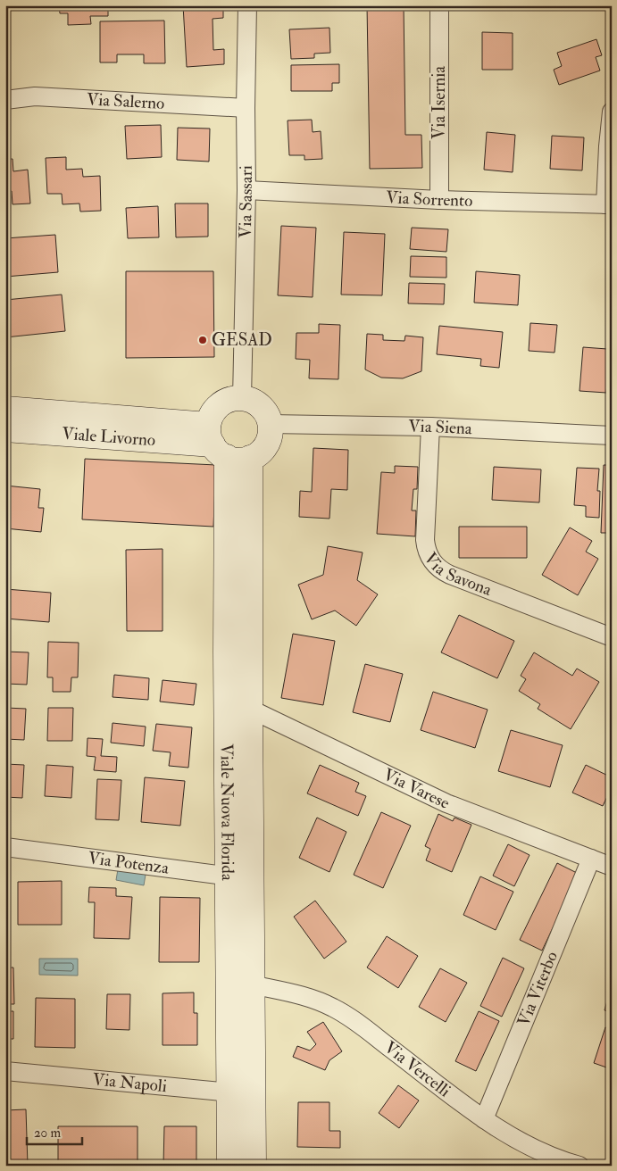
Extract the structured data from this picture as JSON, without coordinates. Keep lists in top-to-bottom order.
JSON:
{
  "streets": {
    "street": [
      "Via Salerno",
      "Via Isernia",
      "Via Sorrento",
      "Via Sassari",
      "Via Siena",
      "Viale Livorno",
      "Via Savona",
      "Via Varese",
      "Viale Nuova Florida",
      "Via Potenza",
      "Via Viterbo",
      "Via Vercelli",
      "Via Napoli"
    ]
  },
  "crossings": [
    ["Via Salerno", "Via Sassari"],
    ["Via Isernia", "Via Sorrento"],
    ["Via Sorrento", "Via Sassari"],
    ["Via Sassari", "Via Siena"],
    ["Via Sassari", "Viale Livorno"],
    ["Via Sassari", "Viale Nuova Florida"],
    ["Via Siena", "Viale Livorno"],
    ["Via Siena", "Via Savona"],
    ["Via Siena", "Viale Nuova Florida"],
    ["Viale Livorno", "Viale Nuova Florida"],
    ["Via Varese", "Viale Nuova Florida"],
    ["Via Varese", "Via Viterbo"],
    ["Viale Nuova Florida", "Via Potenza"],
    ["Viale Nuova Florida", "Via Vercelli"],
    ["Viale Nuova Florida", "Via Napoli"],
    ["Via Viterbo", "Via Vercelli"]
  ],
  "places": ["GESAD"],
  "scale_bar": "20 m"
}
